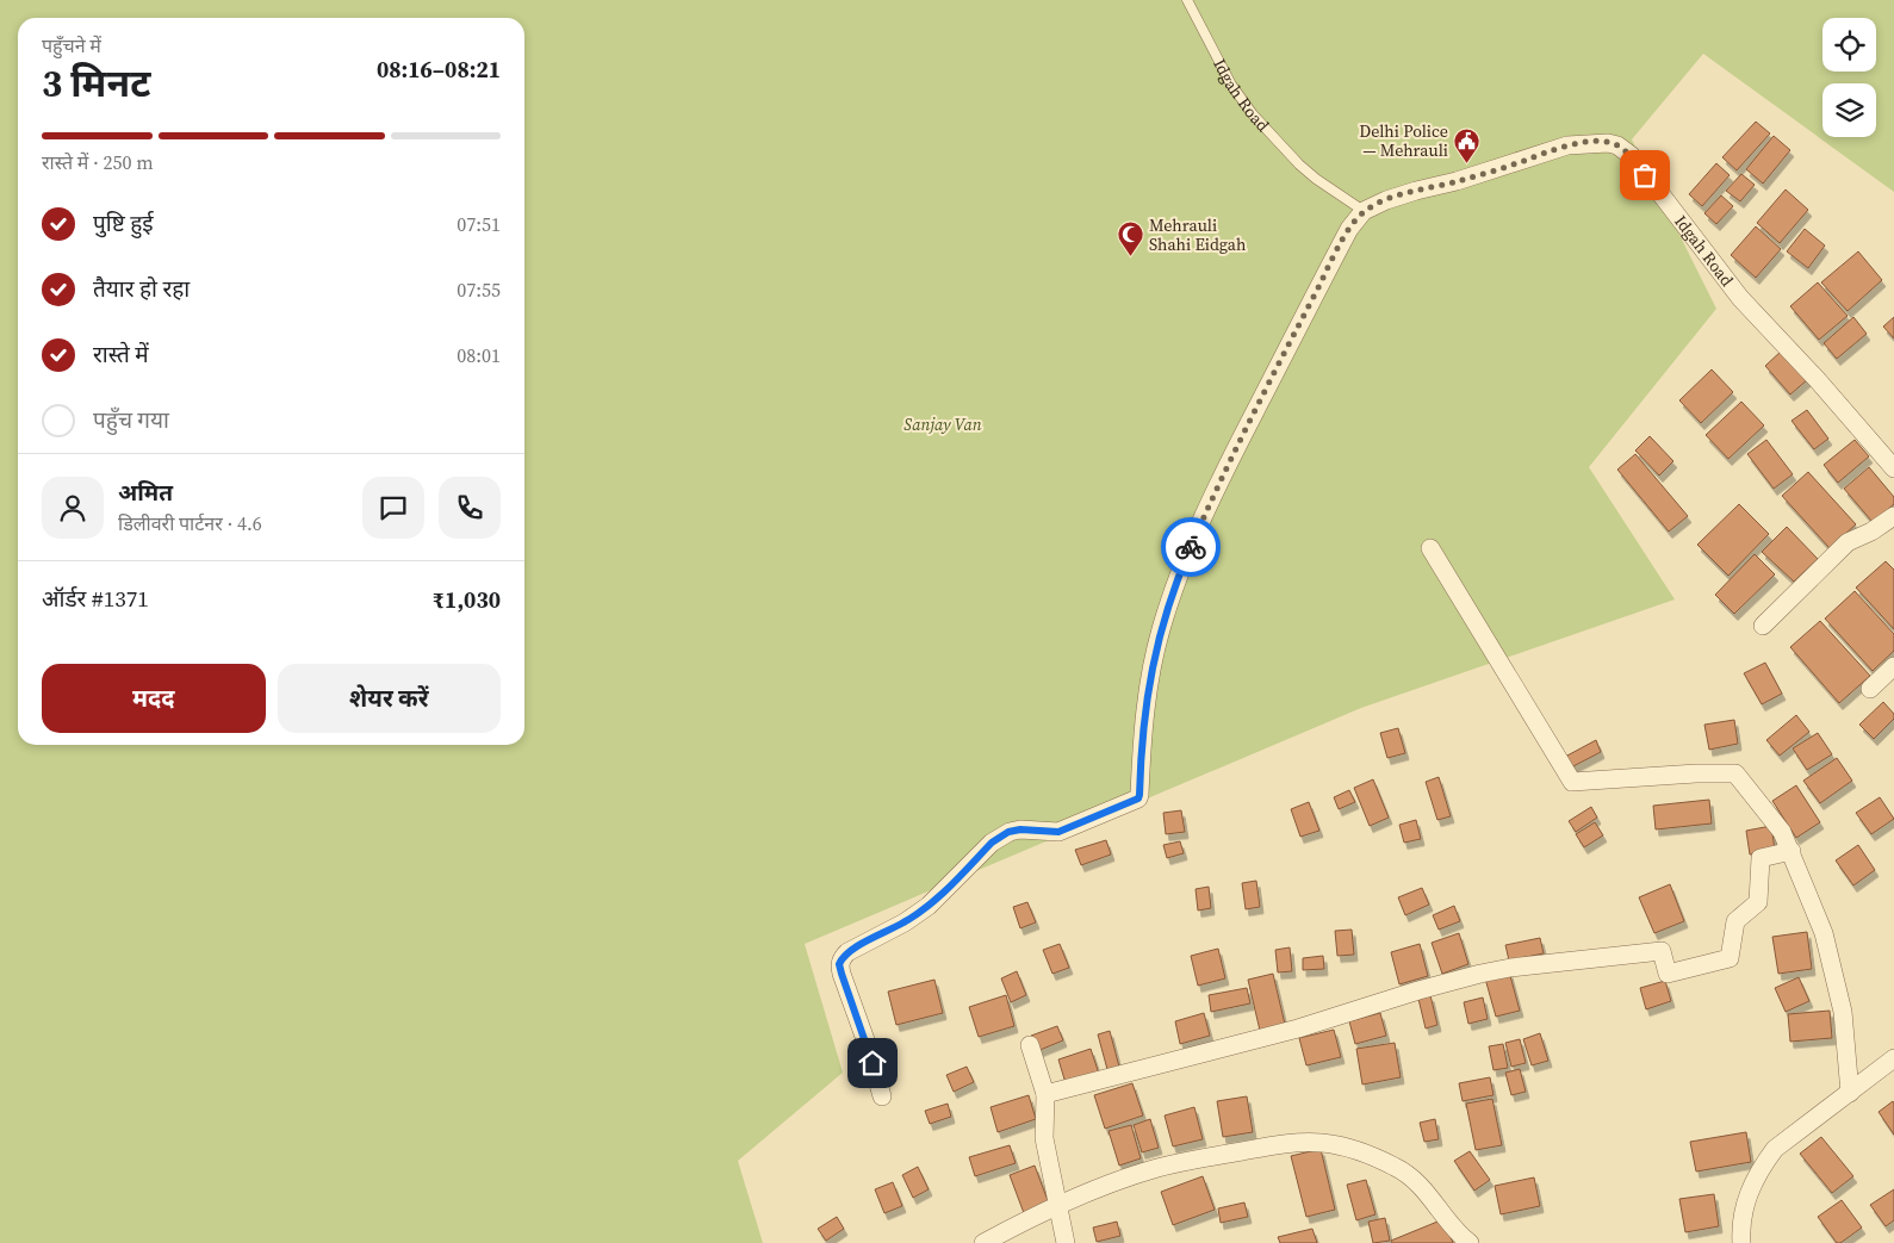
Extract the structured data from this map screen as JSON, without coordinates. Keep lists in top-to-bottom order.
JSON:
{
  "streets": {
    "street": ["Idgah Road"]
  },
  "parks": ["Sanjay Van"],
  "places": {
    "public building": ["Delhi Police — Mehrauli"],
    "mosque": ["Mehrauli Shahi Eidgah"]
  },
  "page": {
    "heading": ["3 मिनट", "पहुँचने में", "08:16–08:21"],
    "panel": [
      "अमित",
      "डिलीवरी पार्टनर · 4.6",
      "ऑर्डर #1371",
      "₹1,030"
    ],
    "bar": "रास्ते में · 250 m",
    "list": [
      ["पुष्टि हुई", "07:51"],
      ["तैयार हो रहा", "07:55"],
      ["रास्ते में", "08:01"],
      "पहुँच गया"
    ],
    "buttons": ["मदद", "शेयर करें"]
  }
}
